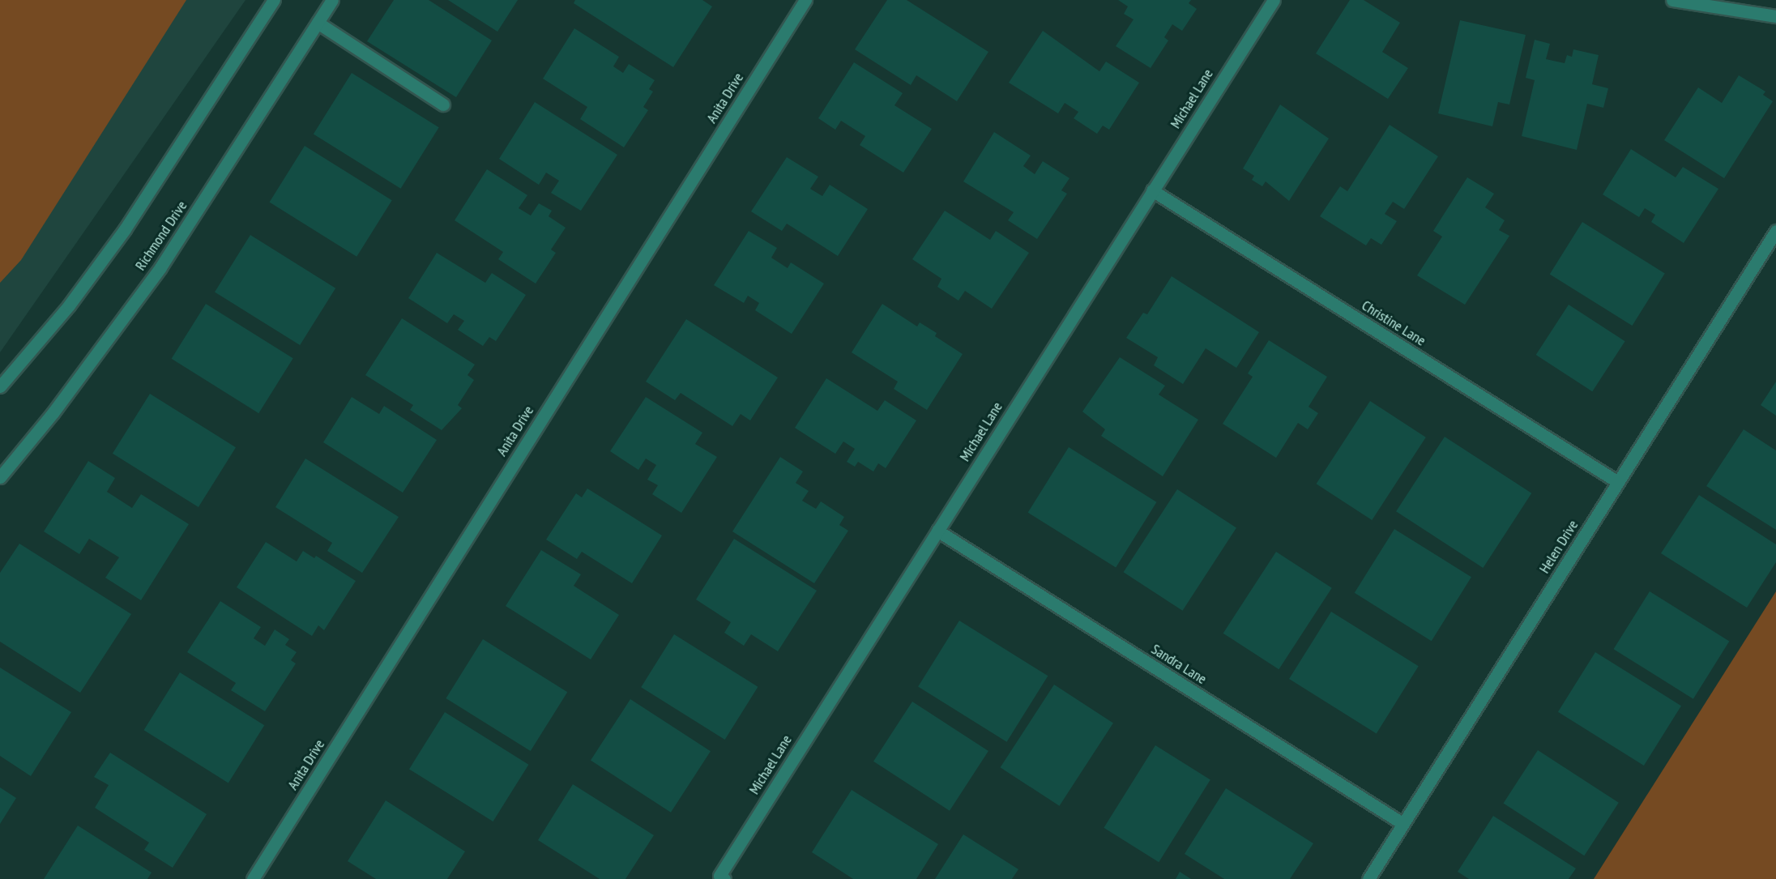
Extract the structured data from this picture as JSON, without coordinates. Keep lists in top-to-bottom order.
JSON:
{
  "streets": {
    "street": [
      "Anita Drive",
      "Michael Lane",
      "Richmond Drive",
      "Christine Lane",
      "Helen Drive",
      "Sandra Lane"
    ]
  },
  "crossings": [
    ["Michael Lane", "Christine Lane"],
    ["Michael Lane", "Sandra Lane"],
    ["Christine Lane", "Helen Drive"],
    ["Helen Drive", "Sandra Lane"]
  ]
}
